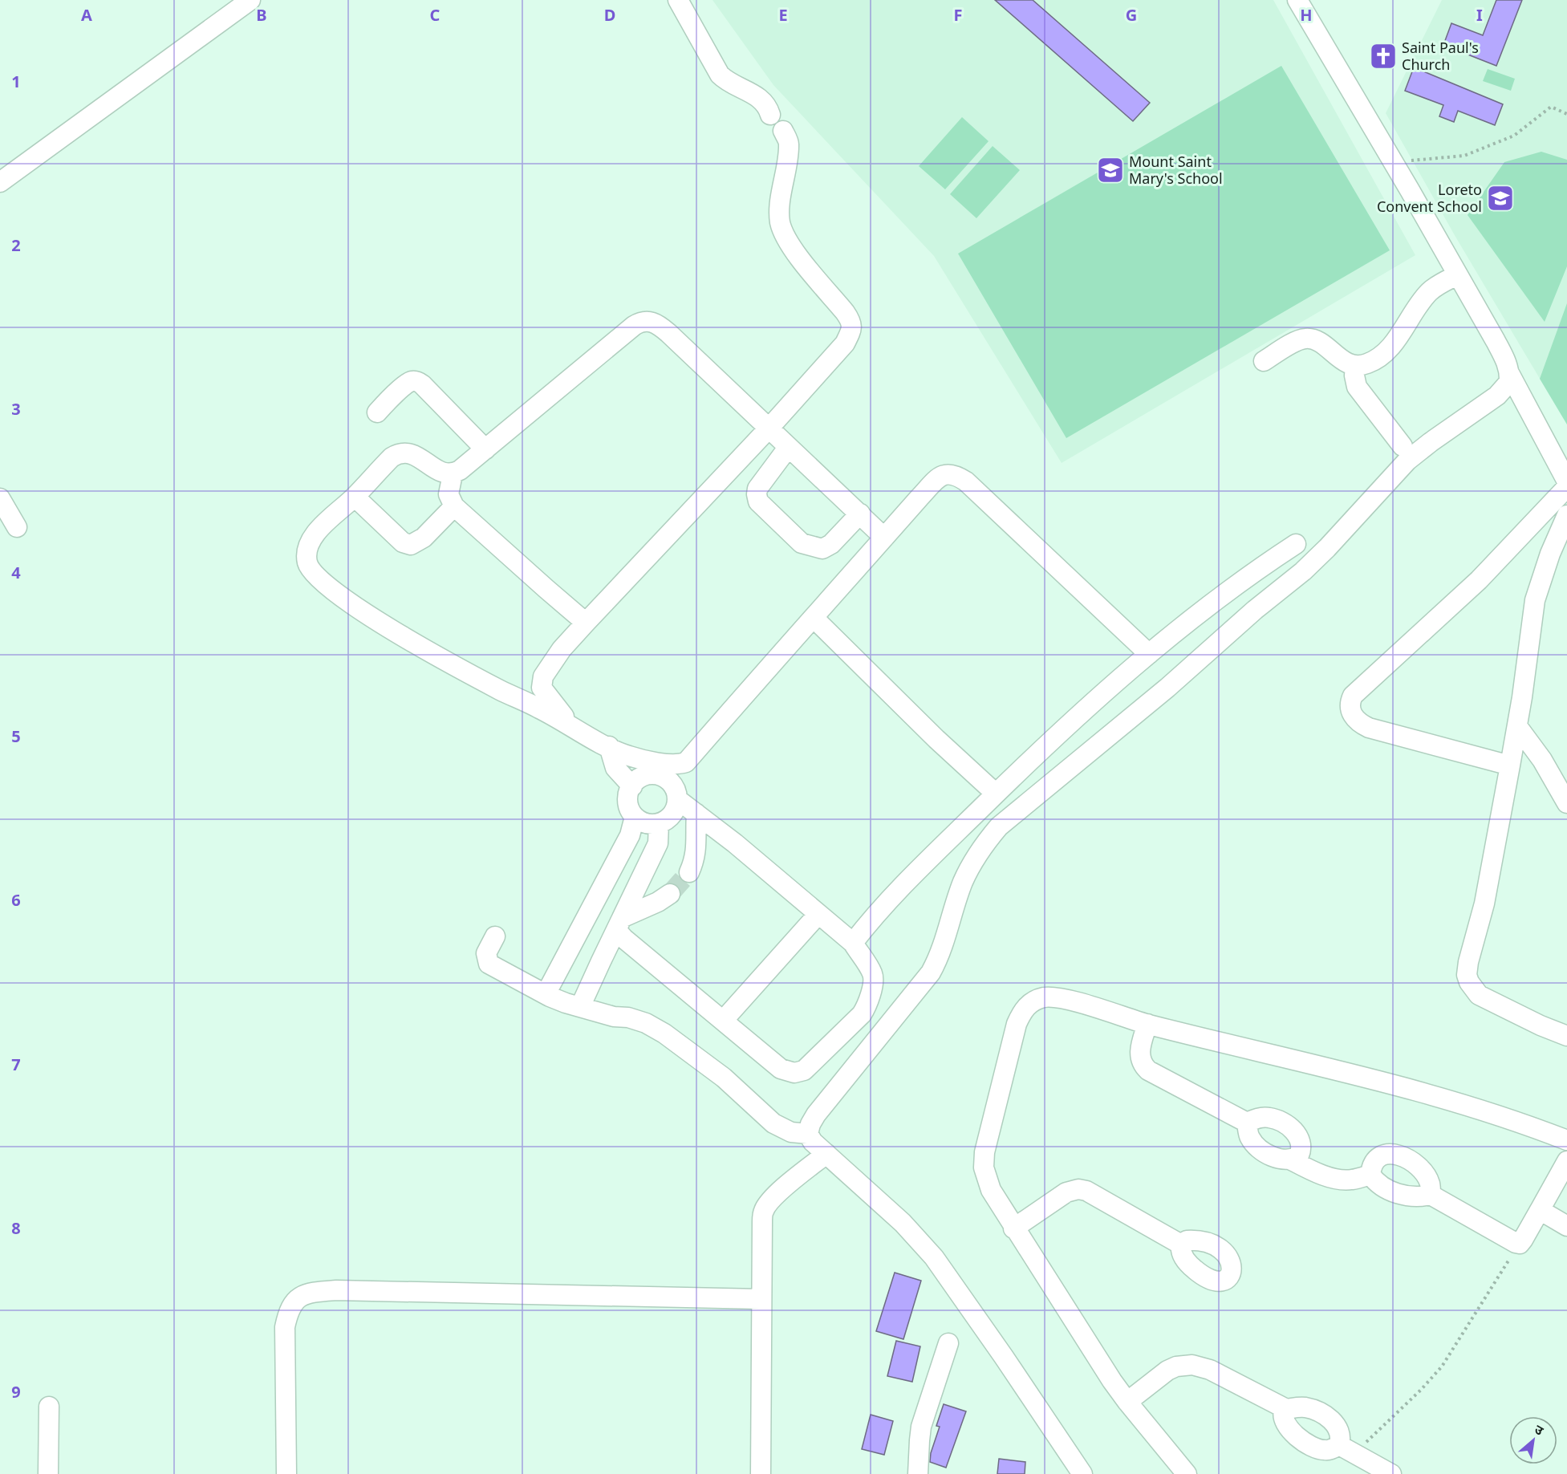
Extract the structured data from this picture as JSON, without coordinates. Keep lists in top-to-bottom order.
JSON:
{
  "places": {
    "church": ["Saint Paul's Church"],
    "school or university": ["Mount Saint Mary's School", "Loreto Convent School"]
  },
  "north": "top right",
  "grid": {
    "columns": [
      "A",
      "B",
      "C",
      "D",
      "E",
      "F",
      "G",
      "H",
      "I"
    ],
    "rows": [
      "1",
      "2",
      "3",
      "4",
      "5",
      "6",
      "7",
      "8",
      "9"
    ]
  }
}
